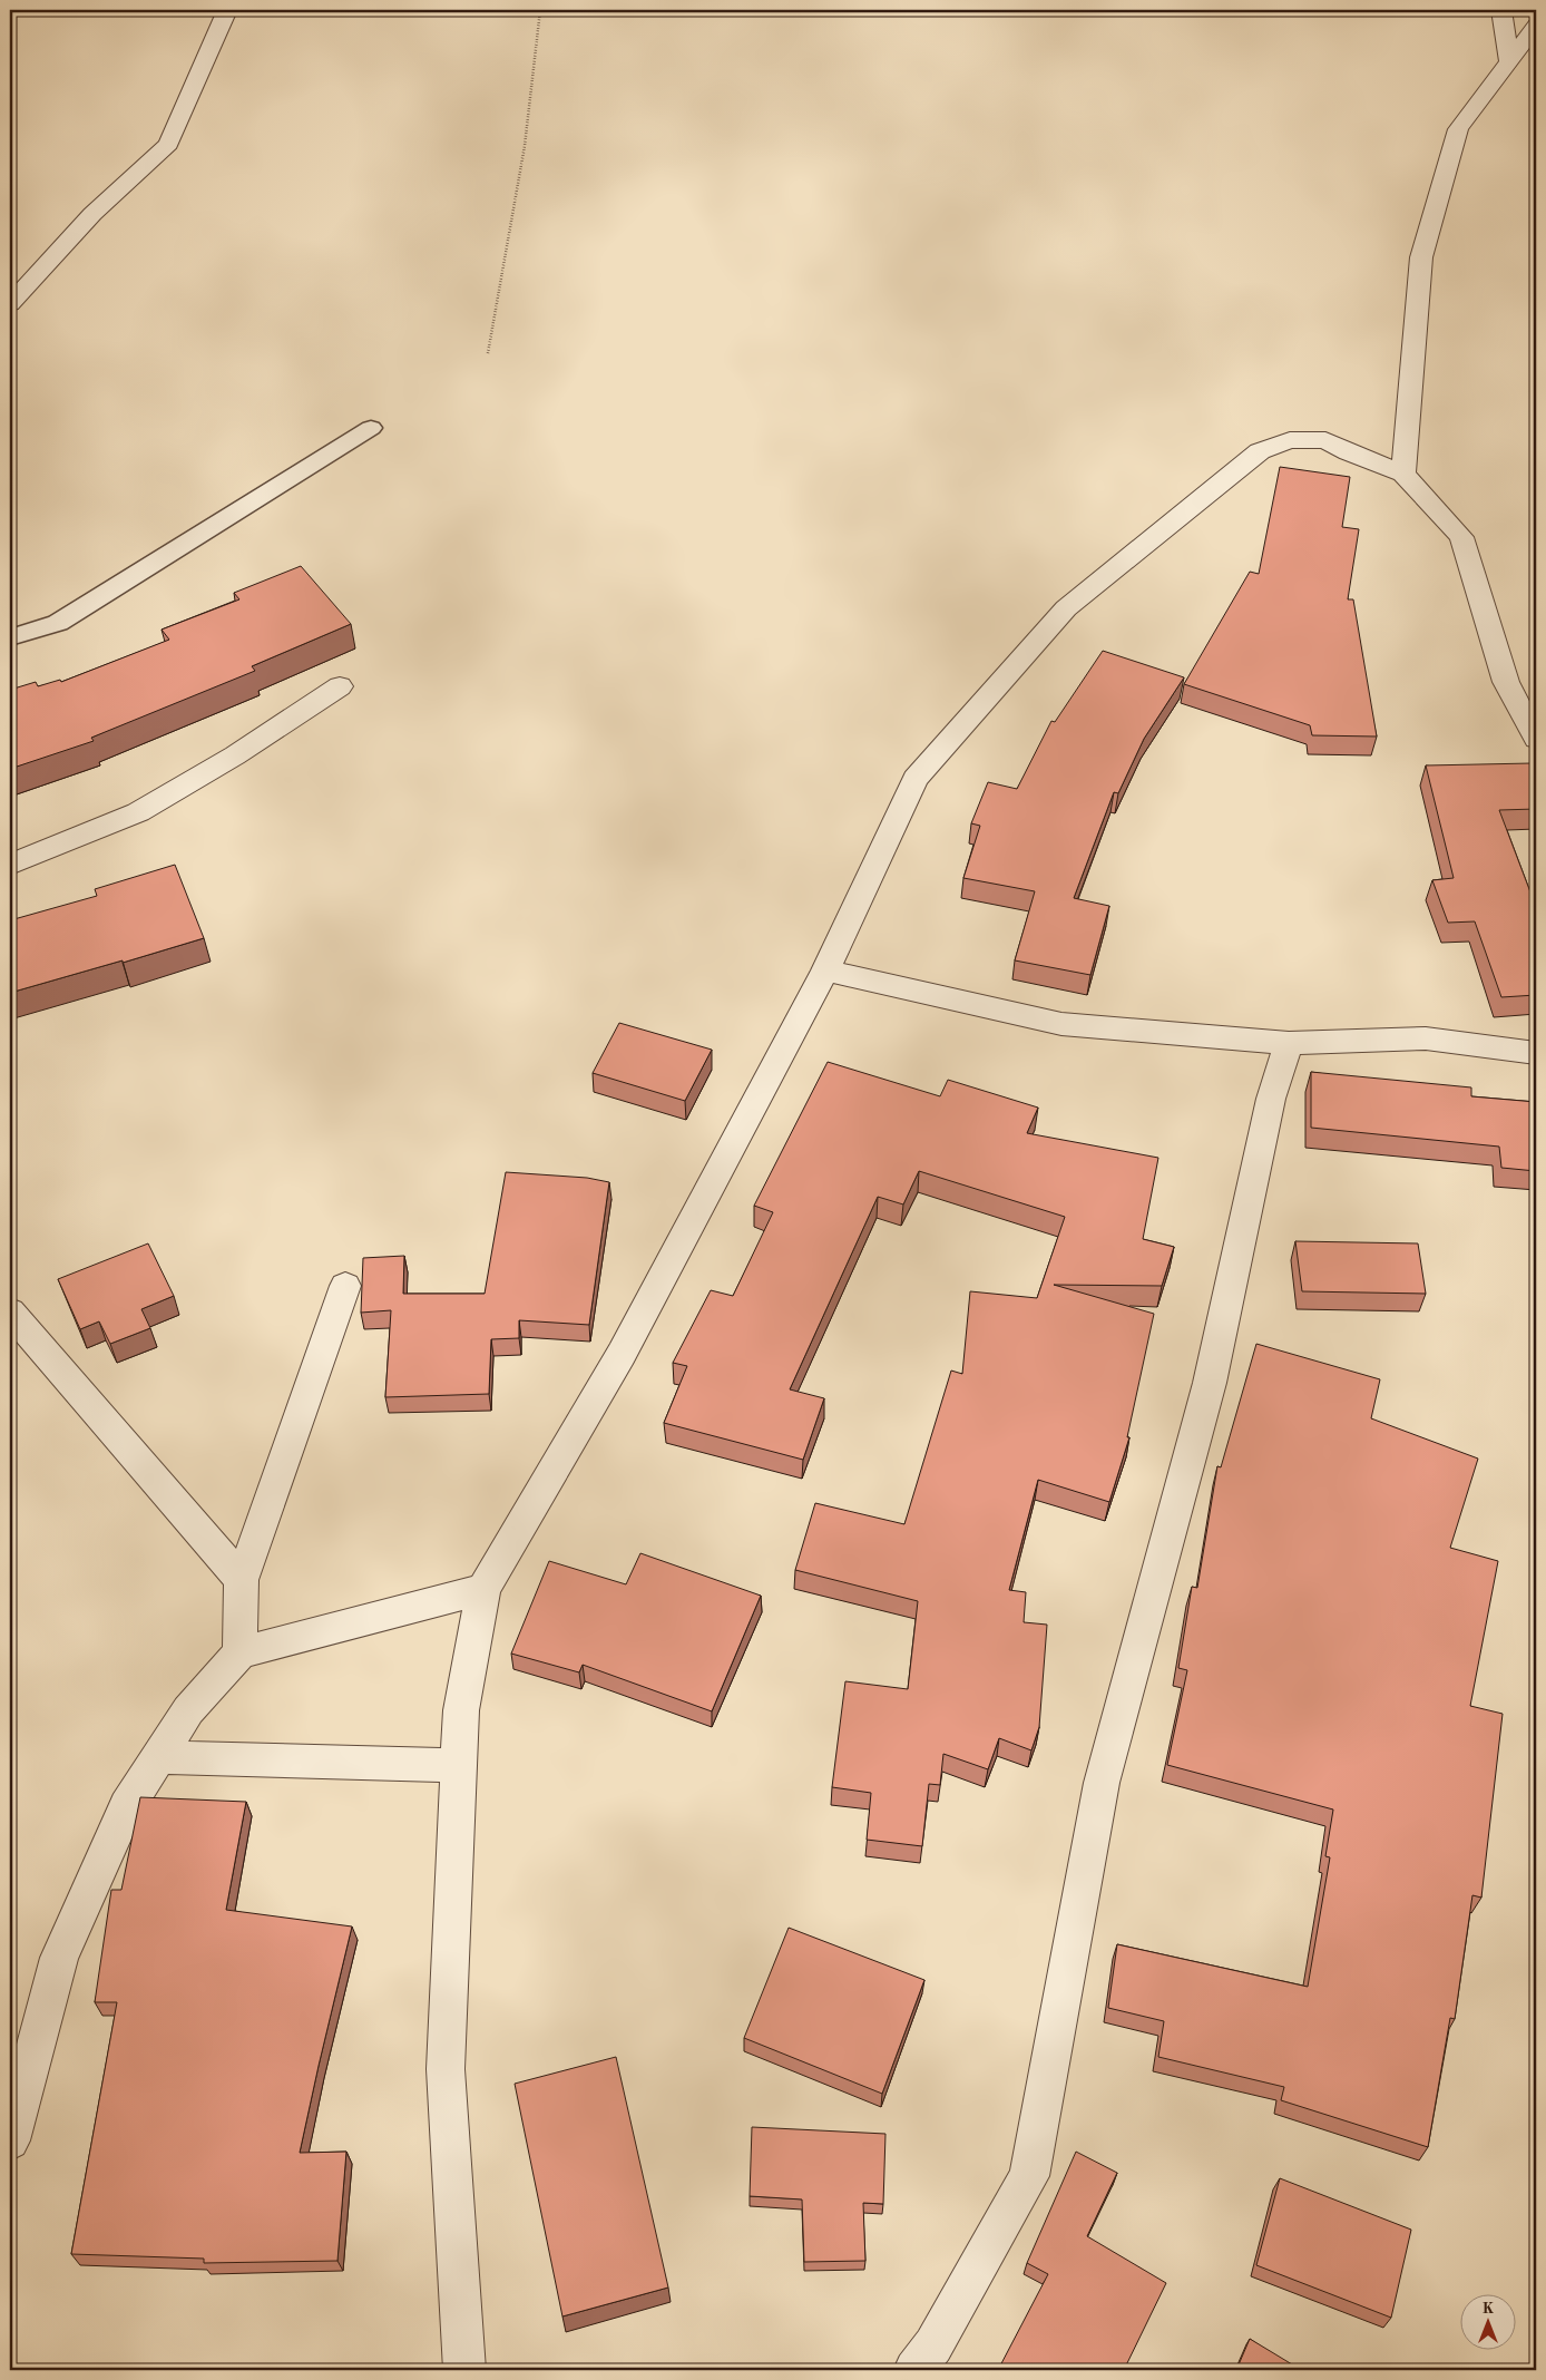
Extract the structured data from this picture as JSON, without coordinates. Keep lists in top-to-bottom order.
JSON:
{
  "north": "top"
}
